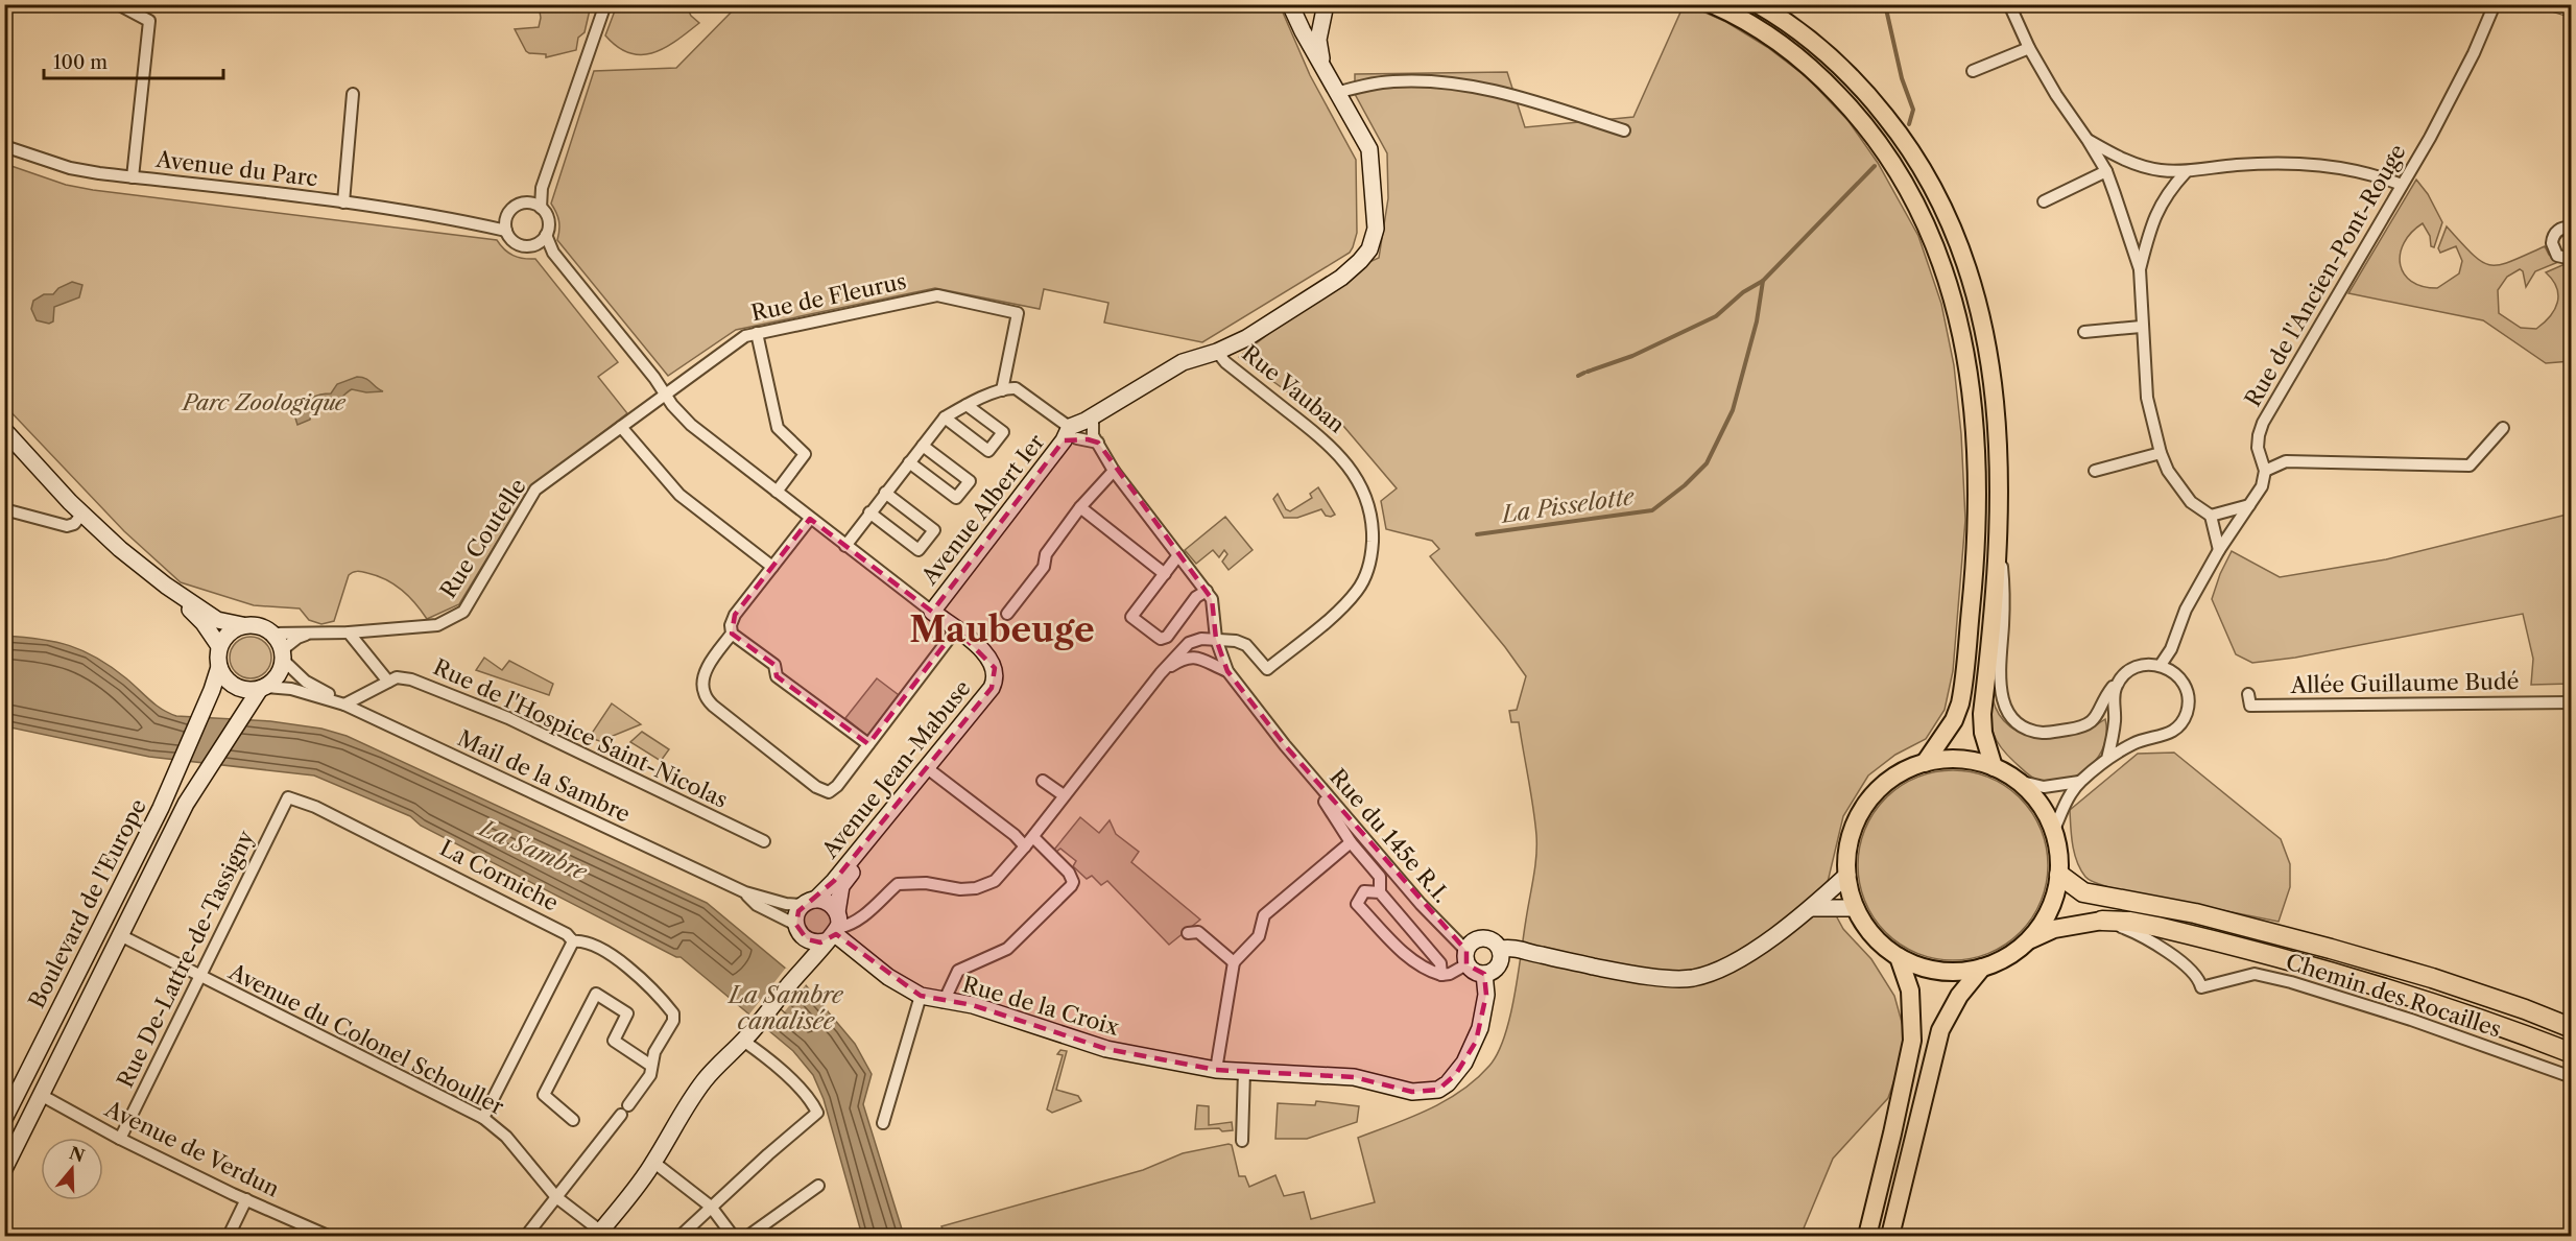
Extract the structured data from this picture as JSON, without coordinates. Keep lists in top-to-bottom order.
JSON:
{
  "streets": {
    "main road": [
      "Avenue Albert Ier",
      "Avenue Jean-Mabuse",
      "Boulevard de l'Europe",
      "Rue de la Croix"
    ],
    "street": [
      "Avenue du Parc",
      "Rue de l'Ancien-Pont-Rouge",
      "Rue de Fleurus",
      "Rue Vauban",
      "Rue Coutelle",
      "Allée Guillaume Budé",
      "Rue de l'Hospice Saint-Nicolas",
      "Mail de la Sambre",
      "Rue du 145e R.I.",
      "La Corniche",
      "Rue De-Lattre-de-Tassigny",
      "Chemin des Rocailles",
      "Avenue du Colonel Schouller",
      "Avenue de Verdun"
    ]
  },
  "crossings": [
    ["Rue de Fleurus", "Rue Coutelle"],
    ["Rue Vauban", "Rue du 145e R.I."],
    ["Avenue Albert Ier", "Avenue Jean-Mabuse"],
    ["Avenue Albert Ier", "Rue du 145e R.I."],
    ["Rue Coutelle", "Mail de la Sambre"],
    ["Rue Coutelle", "Boulevard de l'Europe"],
    ["Avenue Jean-Mabuse", "Mail de la Sambre"],
    ["Avenue Jean-Mabuse", "Rue de la Croix"],
    ["Mail de la Sambre", "Boulevard de l'Europe"],
    ["Mail de la Sambre", "Rue de la Croix"],
    ["Rue du 145e R.I.", "Rue de la Croix"],
    ["La Corniche", "Rue De-Lattre-de-Tassigny"],
    ["Rue De-Lattre-de-Tassigny", "Avenue du Colonel Schouller"],
    ["Rue De-Lattre-de-Tassigny", "Avenue de Verdun"]
  ],
  "districts": ["Maubeuge"],
  "water": ["La Pisselotte", "La Sambre", "La Sambre canalisée"],
  "parks": ["Parc Zoologique"],
  "scale_bar": "100 m",
  "north": "top"
}
